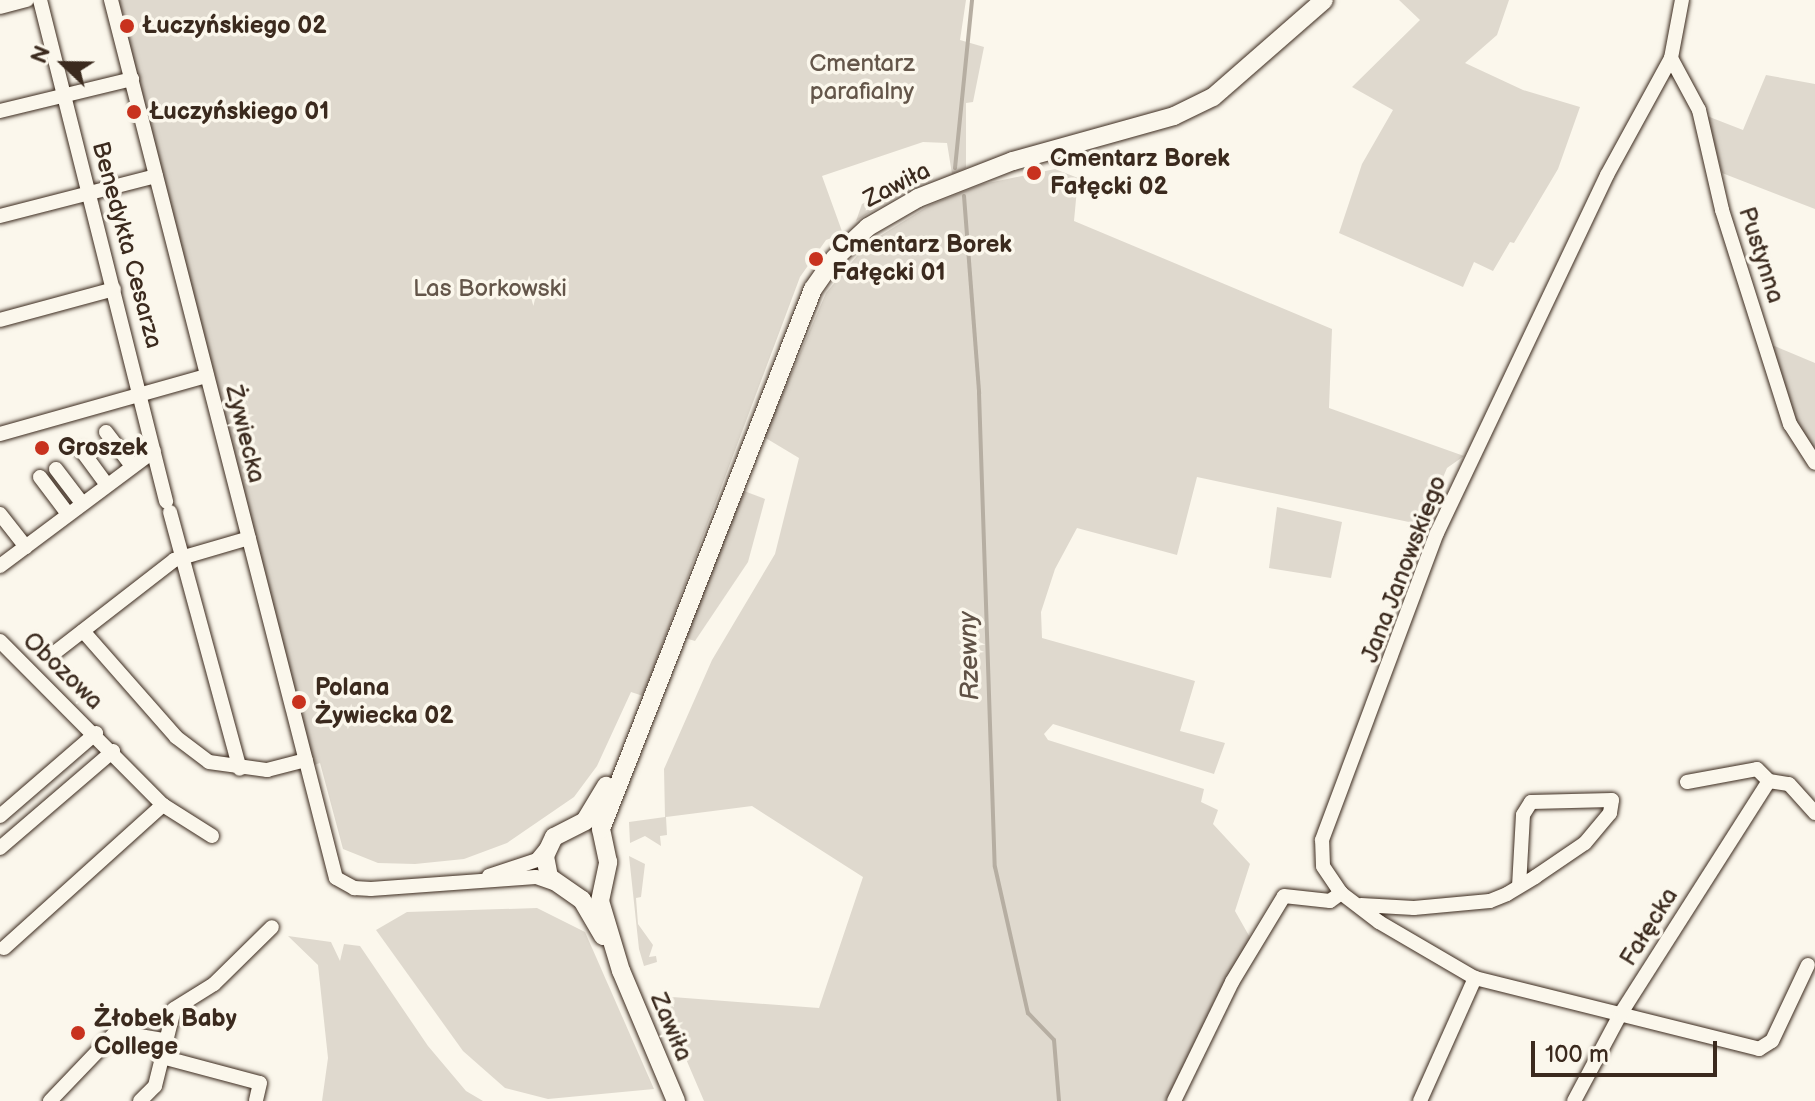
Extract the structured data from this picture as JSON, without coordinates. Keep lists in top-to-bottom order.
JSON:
{
  "streets": {
    "street": [
      "Zawiła",
      "Benedykta Cesarza",
      "Pustynna",
      "Żywiecka",
      "Jana Janowskiego",
      "Obozowa",
      "Fałęcka"
    ]
  },
  "crossings": [
    ["Pustynna", "Jana Janowskiego"]
  ],
  "water": ["Rzewny"],
  "parks": ["Cmentarz parafialny", "Las Borkowski"],
  "places": [
    "Łuczyńskiego 02",
    "Łuczyńskiego 01",
    "Cmentarz Borek Fałęcki 02",
    "Cmentarz Borek Fałęcki 01",
    "Groszek",
    "Polana Żywiecka 02",
    "Żłobek Baby College"
  ],
  "scale_bar": "100 m",
  "north": "left"
}
